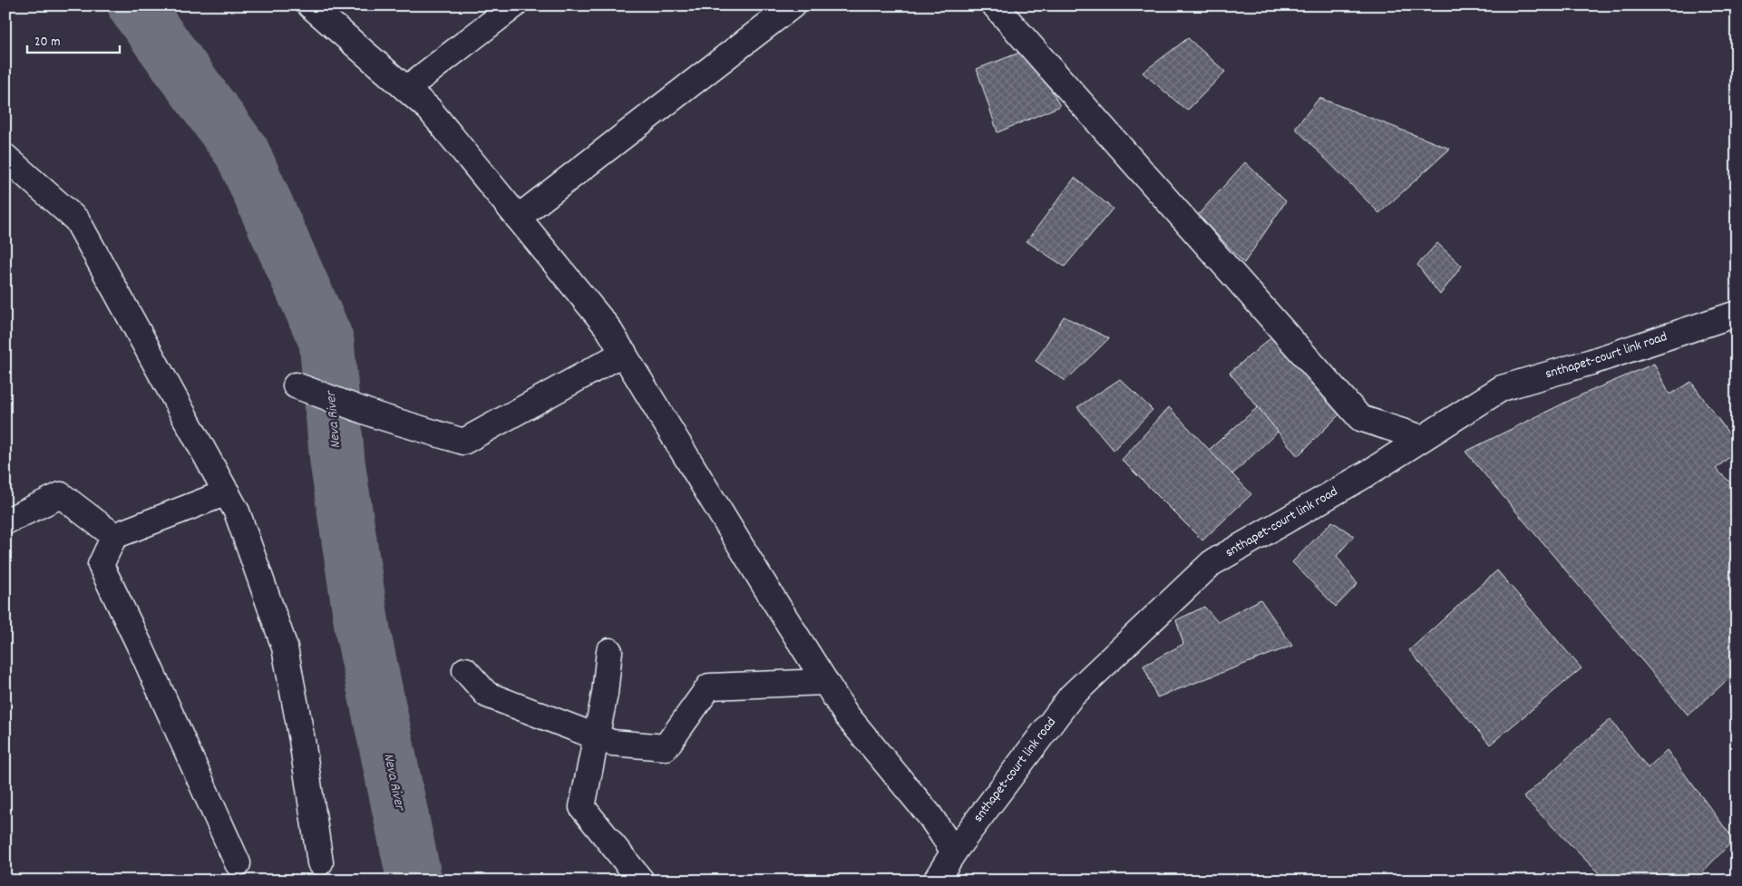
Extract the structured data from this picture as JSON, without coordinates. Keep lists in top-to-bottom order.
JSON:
{
  "streets": {
    "street": ["snthapet-court link road"]
  },
  "water": ["Neva River"],
  "scale_bar": "20 m"
}
